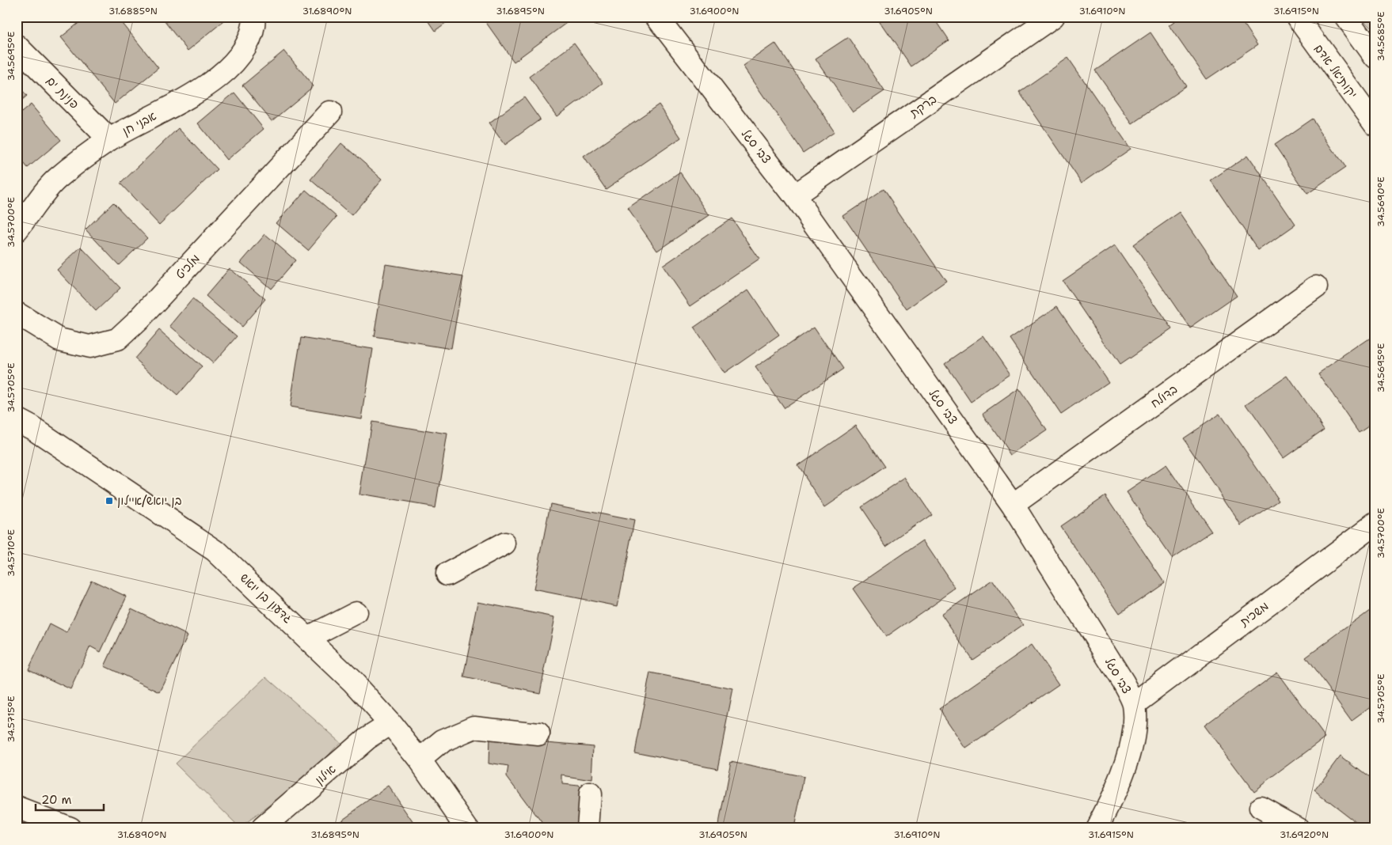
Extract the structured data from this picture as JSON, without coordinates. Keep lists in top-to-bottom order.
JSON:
{
  "streets": {
    "street": [
      "יקותיאל אדם",
      "פנינת ים",
      "ברקת",
      "אבני חן",
      "צבי סגל",
      "מלכיט",
      "בדולח",
      "גדעון בן יואש",
      "משכית",
      "אילון"
    ]
  },
  "crossings": [
    ["פנינת ים", "אבני חן"],
    ["ברקת", "צבי סגל"],
    ["צבי סגל", "בדולח"],
    ["צבי סגל", "משכית"],
    ["גדעון בן יואש", "אילון"]
  ],
  "places": {
    "transit": ["בן יואש/איילון"]
  },
  "scale_bar": "20 m",
  "coordinates": [
    "31.6885°N",
    "31.6890°N",
    "31.6895°N",
    "31.6900°N",
    "31.6905°N",
    "31.6910°N",
    "31.6915°N",
    "34.5685°E",
    "34.5695°E",
    "34.5690°E",
    "34.5700°E",
    "34.5705°E",
    "34.5710°E",
    "34.5715°E",
    "31.6920°N"
  ]
}
